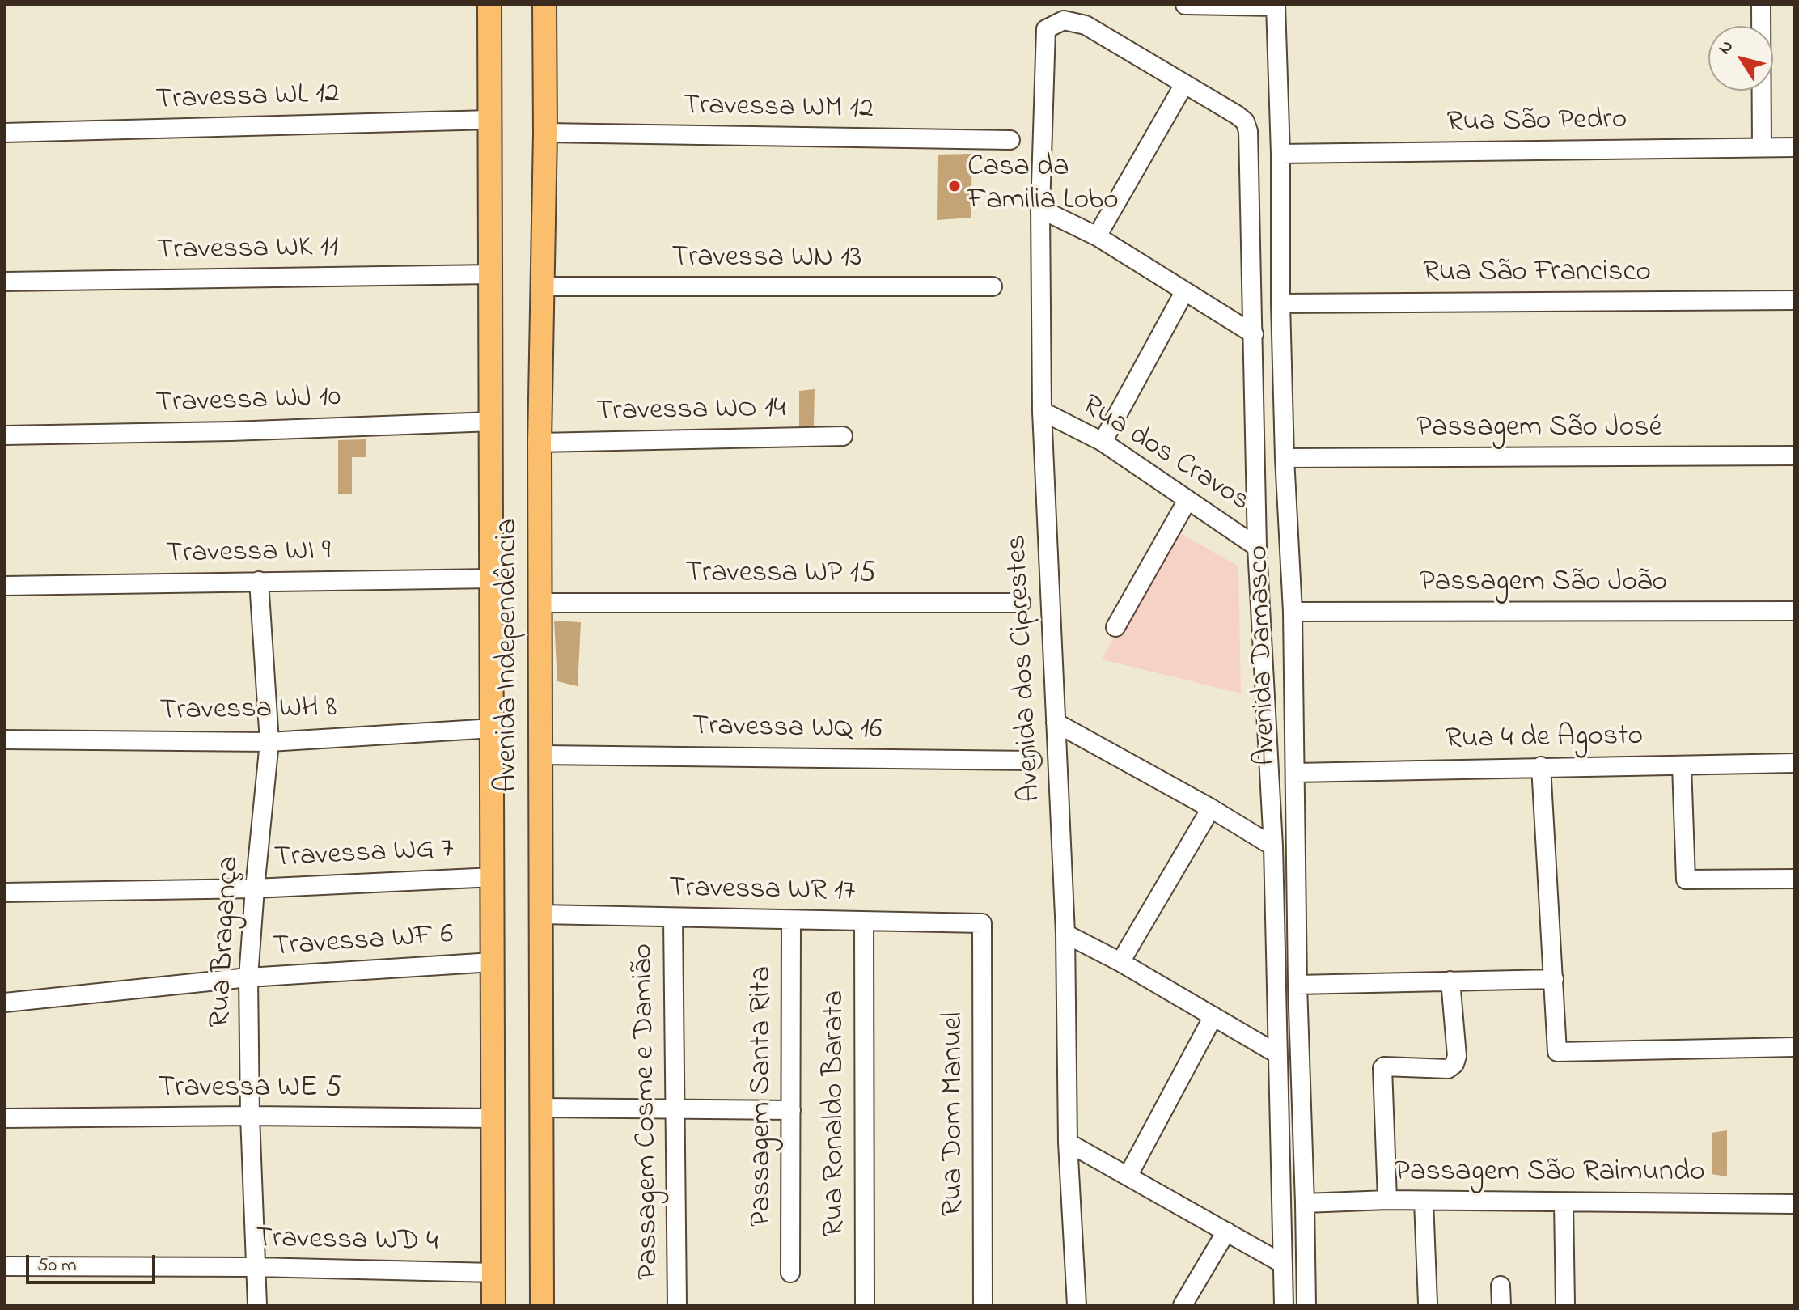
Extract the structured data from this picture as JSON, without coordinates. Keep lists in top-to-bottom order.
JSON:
{
  "streets": {
    "main road": ["Avenida Independência"],
    "street": [
      "Travessa WL 12",
      "Travessa WM 12",
      "Rua São Pedro",
      "Travessa WK 11",
      "Travessa WN 13",
      "Rua São Francisco",
      "Travessa WJ 10",
      "Travessa WO 14",
      "Passagem São José",
      "Rua dos Cravos",
      "Travessa WI 9",
      "Travessa WP 15",
      "Passagem São João",
      "Avenida Damasco",
      "Avenida dos Ciprestes",
      "Travessa WH 8",
      "Travessa WQ 16",
      "Rua 4 de Agosto",
      "Travessa WG 7",
      "Travessa WR 17",
      "Rua Bragança",
      "Travessa WF 6",
      "Travessa WE 5",
      "Passagem Santa Rita",
      "Passagem Cosme e Damião",
      "Rua Ronaldo Barata",
      "Rua Dom Manuel",
      "Passagem São Raimundo",
      "Travessa WD 4"
    ]
  },
  "crossings": [
    ["Travessa WL 12", "Avenida Independência"],
    ["Travessa WM 12", "Avenida Independência"],
    ["Rua São Pedro", "Avenida Damasco"],
    ["Travessa WK 11", "Avenida Independência"],
    ["Travessa WN 13", "Avenida Independência"],
    ["Rua São Francisco", "Avenida Damasco"],
    ["Travessa WJ 10", "Avenida Independência"],
    ["Travessa WO 14", "Avenida Independência"],
    ["Passagem São José", "Avenida Damasco"],
    ["Rua dos Cravos", "Avenida Damasco"],
    ["Rua dos Cravos", "Avenida dos Ciprestes"],
    ["Travessa WI 9", "Avenida Independência"],
    ["Travessa WI 9", "Rua Bragança"],
    ["Travessa WP 15", "Avenida Independência"],
    ["Passagem São João", "Avenida Damasco"],
    ["Avenida Independência", "Travessa WH 8"],
    ["Avenida Independência", "Travessa WQ 16"],
    ["Avenida Independência", "Travessa WG 7"],
    ["Avenida Independência", "Travessa WR 17"],
    ["Avenida Independência", "Travessa WF 6"],
    ["Avenida Independência", "Travessa WE 5"],
    ["Avenida Independência", "Travessa WD 4"],
    ["Avenida Damasco", "Avenida dos Ciprestes"],
    ["Avenida Damasco", "Rua 4 de Agosto"],
    ["Avenida Damasco", "Passagem São Raimundo"],
    ["Travessa WH 8", "Rua Bragança"],
    ["Travessa WG 7", "Rua Bragança"],
    ["Travessa WR 17", "Passagem Santa Rita"],
    ["Travessa WR 17", "Passagem Cosme e Damião"],
    ["Travessa WR 17", "Rua Ronaldo Barata"],
    ["Travessa WR 17", "Rua Dom Manuel"],
    ["Rua Bragança", "Travessa WF 6"],
    ["Rua Bragança", "Travessa WE 5"],
    ["Rua Bragança", "Travessa WD 4"]
  ],
  "places": ["Casa da Familia Lobo"],
  "scale_bar": "50 m",
  "north": "top left"
}
